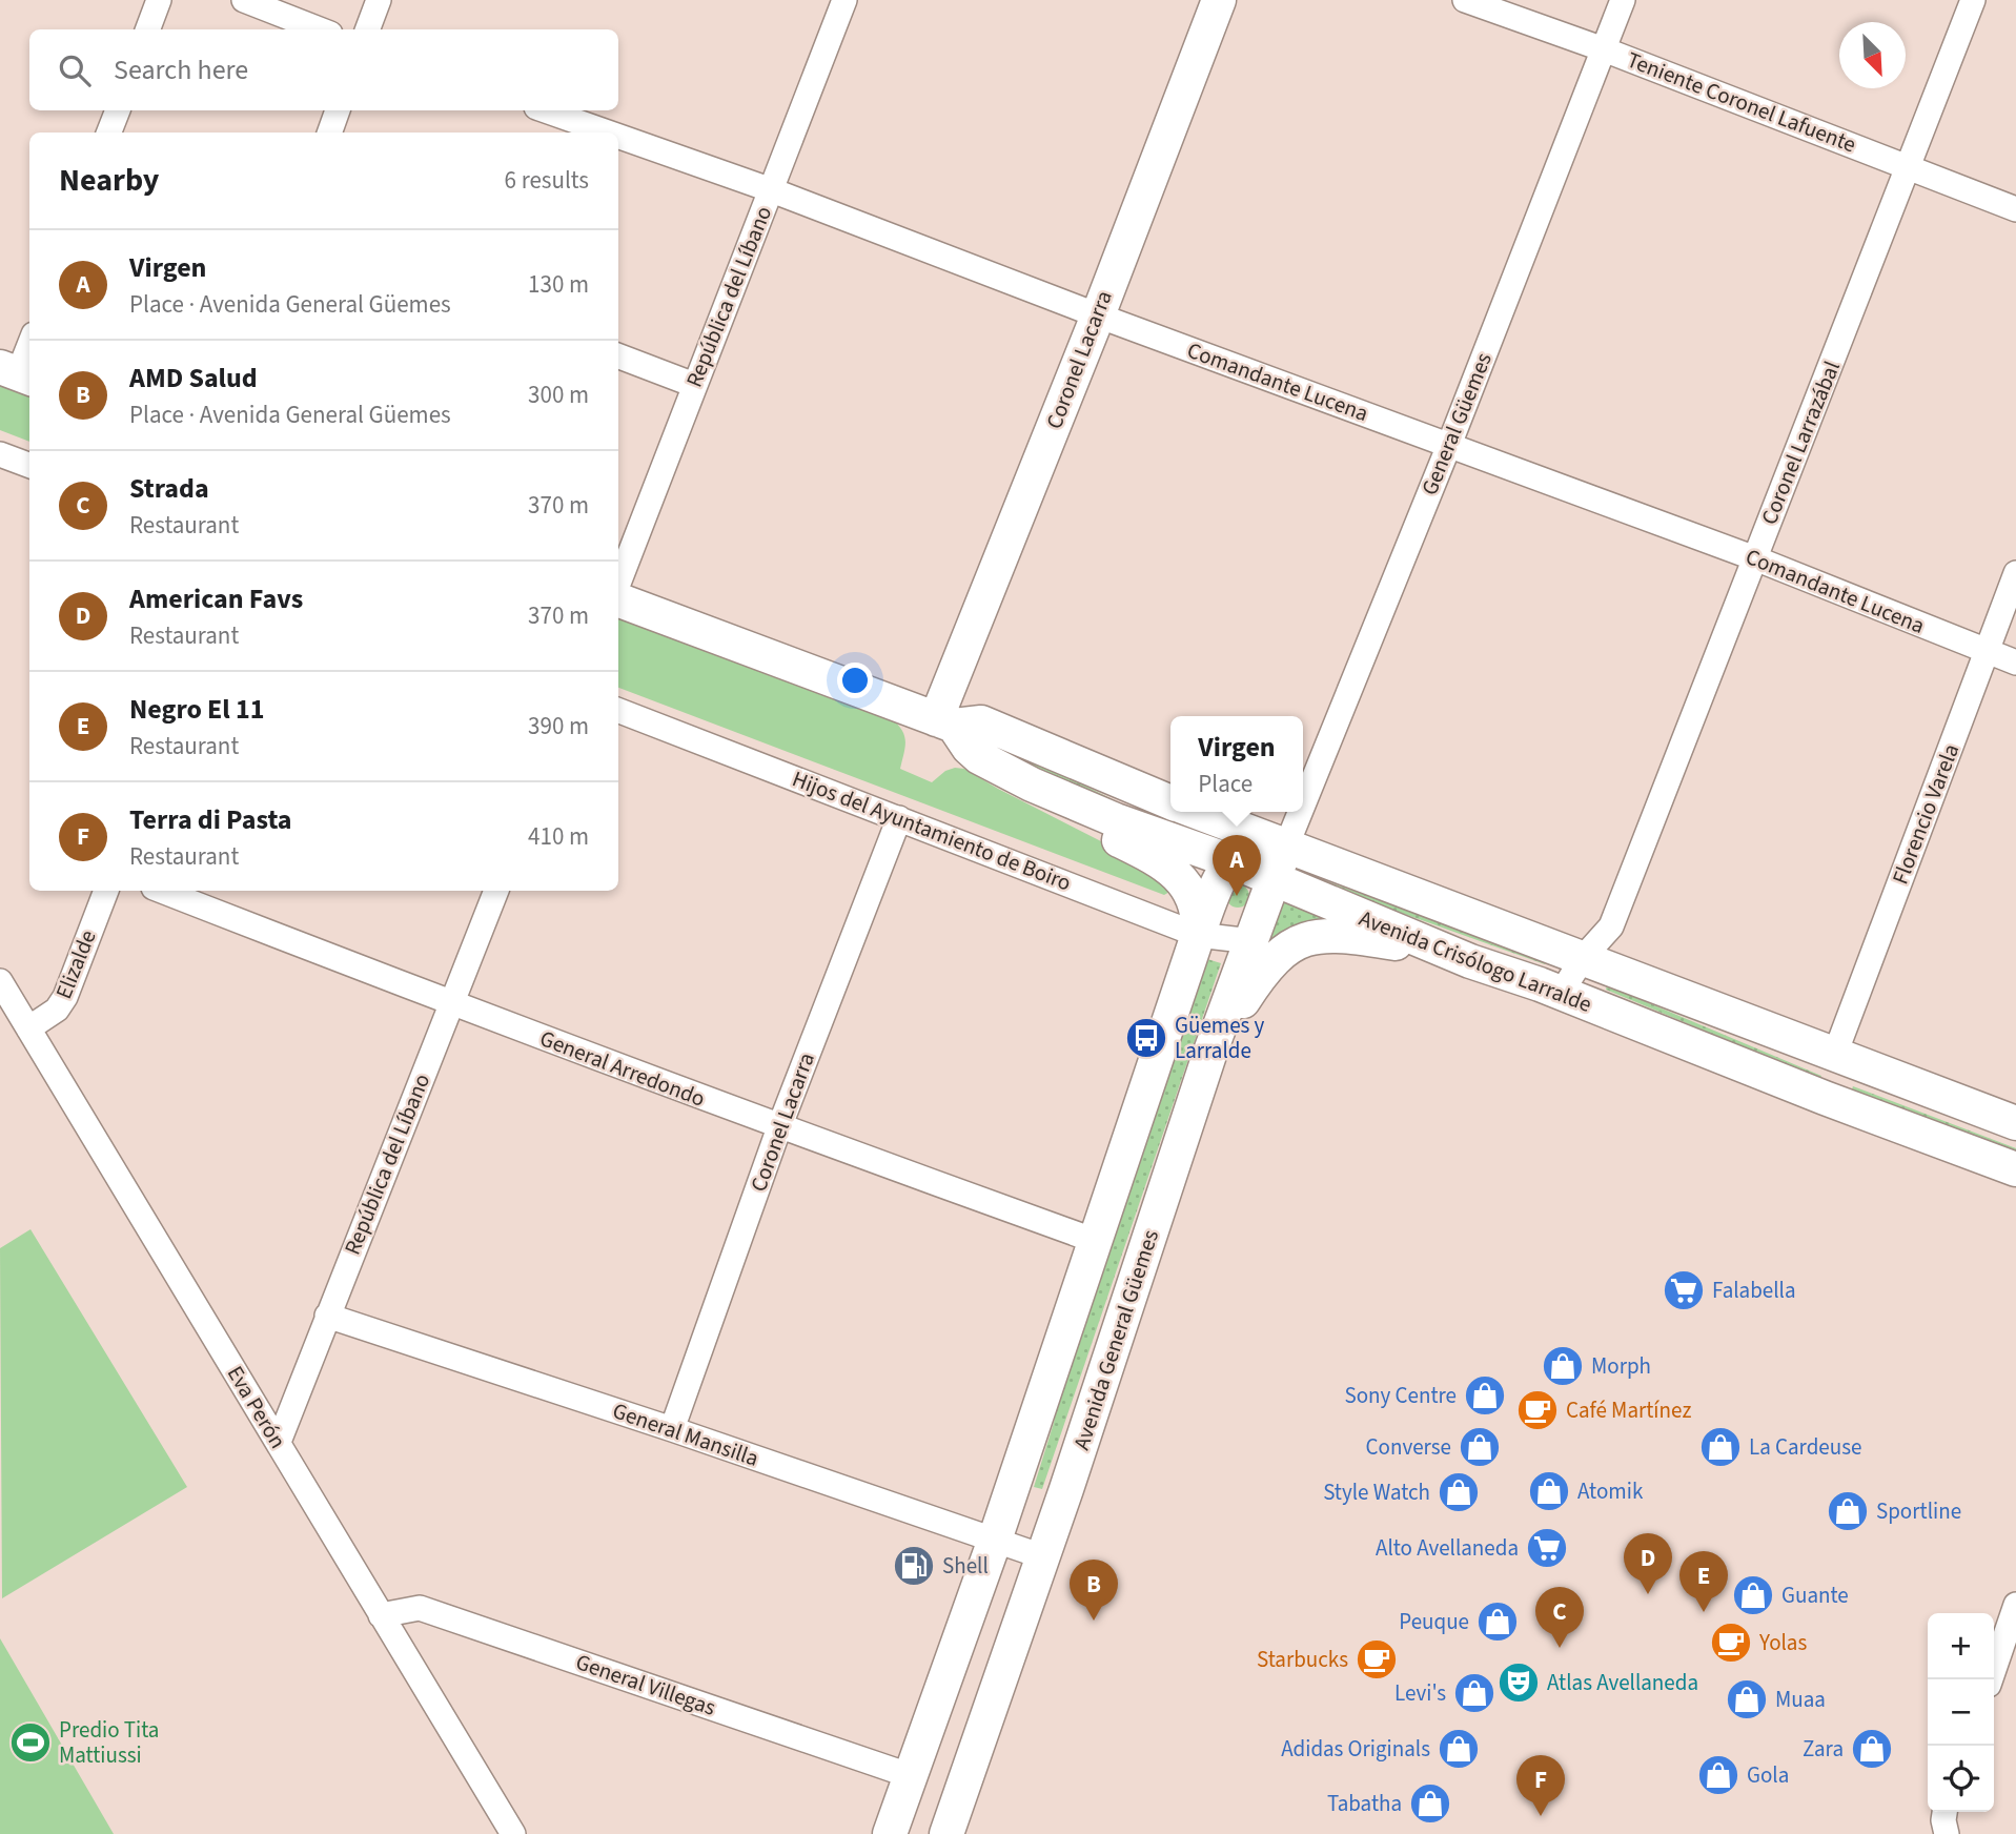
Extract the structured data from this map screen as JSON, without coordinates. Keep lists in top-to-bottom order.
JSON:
{
  "streets": {
    "main road": ["Coronel Lacarra", "Avenida Crisólogo Larralde", "Avenida General Güemes"],
    "street": [
      "Teniente Coronel Lafuente",
      "República del Líbano",
      "Comandante Lucena",
      "General Güemes",
      "Coronel Larrazábal",
      "Florencio Varela",
      "Hijos del Ayuntamiento de Boiro",
      "Elizalde",
      "General Arredondo",
      "Eva Perón",
      "General Mansilla",
      "General Villegas"
    ]
  },
  "crossings": [
    ["Teniente Coronel Lafuente", "General Güemes"],
    ["Teniente Coronel Lafuente", "Coronel Larrazábal"],
    ["República del Líbano", "Comandante Lucena"],
    ["República del Líbano", "General Arredondo"],
    ["República del Líbano", "Eva Perón"],
    ["República del Líbano", "General Mansilla"],
    ["Coronel Lacarra", "Comandante Lucena"],
    ["Coronel Lacarra", "Hijos del Ayuntamiento de Boiro"],
    ["Coronel Lacarra", "Avenida Crisólogo Larralde"],
    ["Coronel Lacarra", "General Arredondo"],
    ["Coronel Lacarra", "General Mansilla"],
    ["Comandante Lucena", "General Güemes"],
    ["Comandante Lucena", "Coronel Larrazábal"],
    ["Comandante Lucena", "Florencio Varela"],
    ["General Güemes", "Avenida Crisólogo Larralde"],
    ["General Güemes", "Avenida General Güemes"],
    ["Coronel Larrazábal", "Avenida Crisólogo Larralde"],
    ["Florencio Varela", "Avenida Crisólogo Larralde"],
    ["Hijos del Ayuntamiento de Boiro", "Avenida General Güemes"],
    ["Avenida Crisólogo Larralde", "Avenida General Güemes"],
    ["Elizalde", "Eva Perón"],
    ["Avenida General Güemes", "General Mansilla"],
    ["Eva Perón", "General Villegas"]
  ],
  "places": {
    "bus stop": ["Güemes y Larralde"],
    "supermarket": ["Falabella", "Alto Avellaneda"],
    "shop": [
      "Morph",
      "Sony Centre",
      "Converse",
      "La Cardeuse",
      "Atomik",
      "Style Watch",
      "Sportline",
      "Guante",
      "Peuque",
      "Levi's",
      "Muaa",
      "Adidas Originals",
      "Zara",
      "Gola",
      "Tabatha"
    ],
    "cafe": ["Café Martínez", "Yolas", "Starbucks"],
    "fuel station": ["Shell"],
    "theatre": ["Atlas Avellaneda"],
    "sports": ["Predio Tita Mattiussi"]
  },
  "north": "bottom right",
  "page": {
    "search": "Search here",
    "heading": ["Nearby", "6 results"],
    "list": [
      {
        "mark": "A",
        "name": "Virgen",
        "note": "Place · Avenida General Güemes",
        "value": "130 m"
      },
      {
        "mark": "B",
        "name": "AMD Salud",
        "note": "Place · Avenida General Güemes",
        "value": "300 m"
      },
      {
        "mark": "C",
        "name": "Strada",
        "note": "Restaurant",
        "value": "370 m"
      },
      {
        "mark": "D",
        "name": "American Favs",
        "note": "Restaurant",
        "value": "370 m"
      },
      {
        "mark": "E",
        "name": "Negro El 11",
        "note": "Restaurant",
        "value": "390 m"
      },
      {
        "mark": "F",
        "name": "Terra di Pasta",
        "note": "Restaurant",
        "value": "410 m"
      }
    ],
    "popup": ["Virgen", "Place"],
    "pins": [
      "A",
      "D",
      "E",
      "B",
      "C",
      "F"
    ],
    "map_buttons": ["+", "−"]
  }
}
